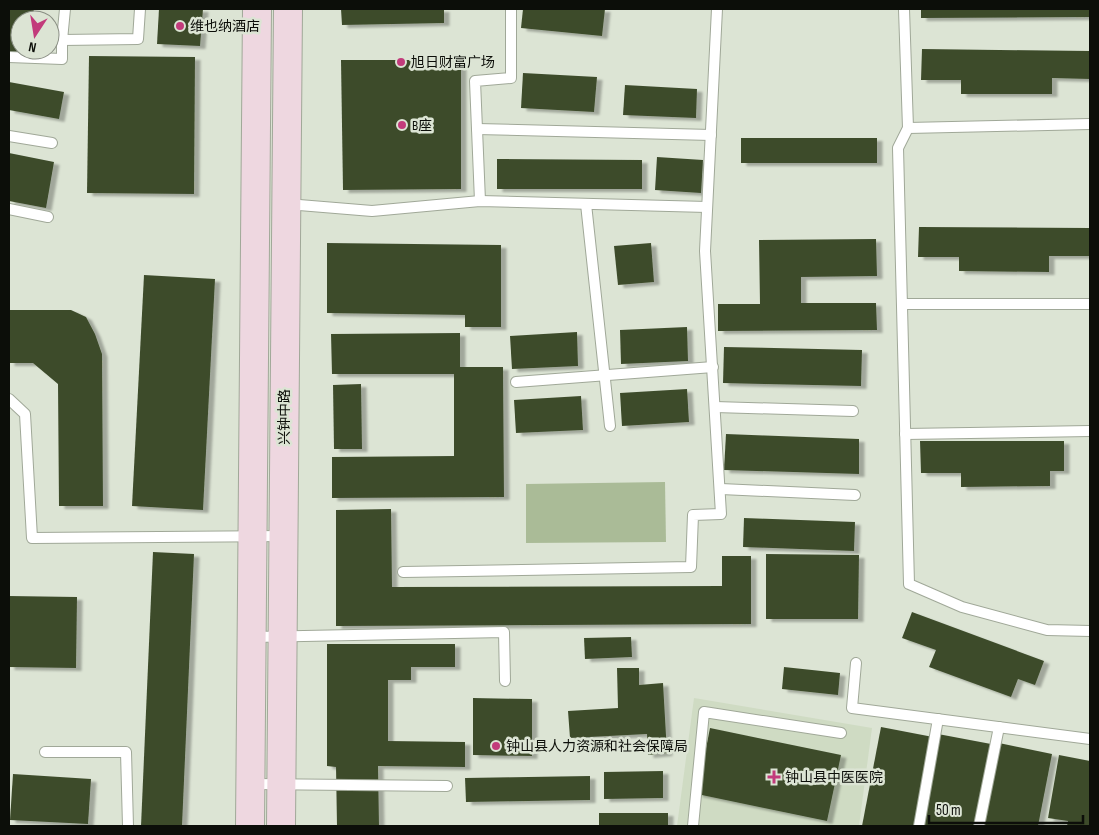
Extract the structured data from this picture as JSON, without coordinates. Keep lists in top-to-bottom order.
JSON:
{
  "streets": {
    "main road": ["兴钟中路"]
  },
  "places": {
    "other": [
      "维也纳酒店",
      "旭日财富广场",
      "B座",
      "钟山县人力资源和社会保障局"
    ],
    "health": ["钟山县中医医院"]
  },
  "scale_bar": "50 m",
  "north": "bottom"
}
